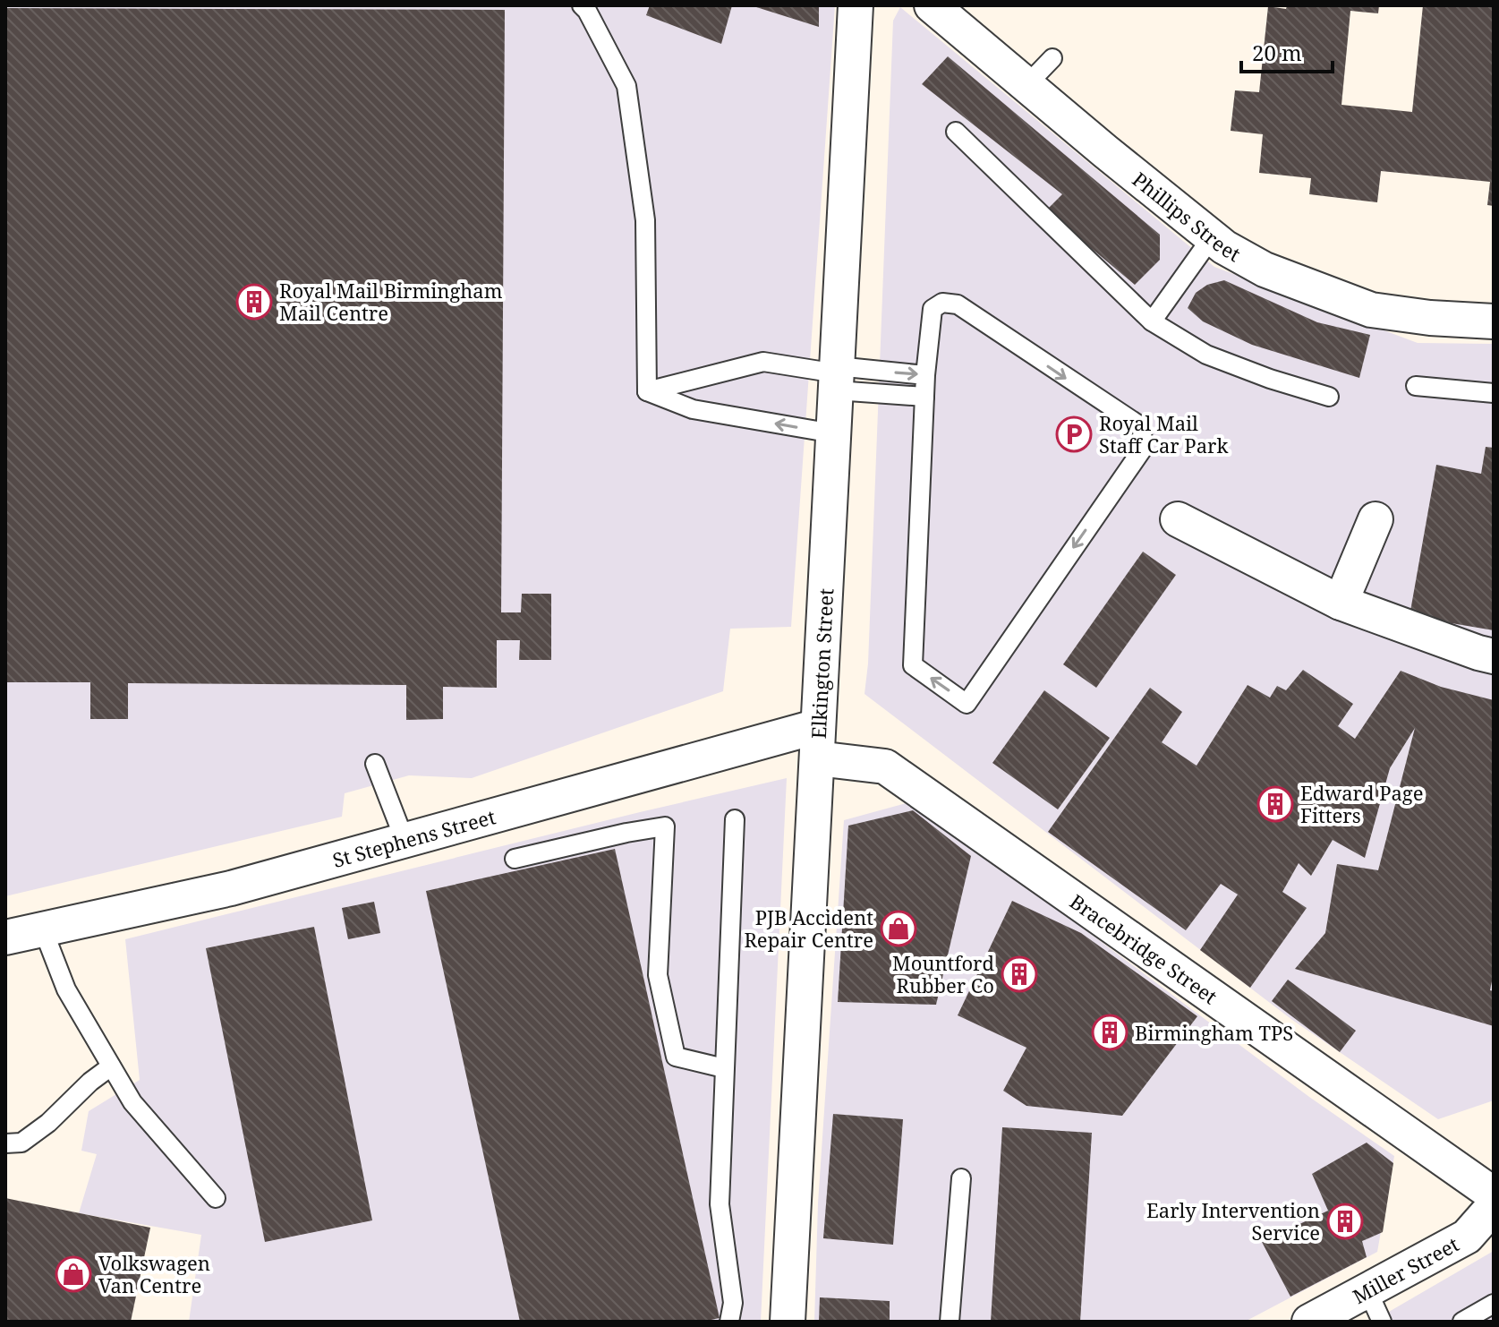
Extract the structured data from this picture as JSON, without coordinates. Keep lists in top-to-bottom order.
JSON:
{
  "streets": {
    "street": [
      "Phillips Street",
      "Elkington Street",
      "St Stephens Street",
      "Bracebridge Street",
      "Miller Street"
    ]
  },
  "crossings": [
    ["Elkington Street", "St Stephens Street"],
    ["Elkington Street", "Bracebridge Street"],
    ["St Stephens Street", "Bracebridge Street"]
  ],
  "places": {
    "building": [
      "Royal Mail Birmingham Mail Centre",
      "Edward Page Fitters",
      "Mountford Rubber Co",
      "Birmingham TPS",
      "Early Intervention Service"
    ],
    "parking": ["Royal Mail Staff Car Park"],
    "shop": ["PJB Accident Repair Centre", "Volkswagen Van Centre"]
  },
  "scale_bar": "20 m"
}
